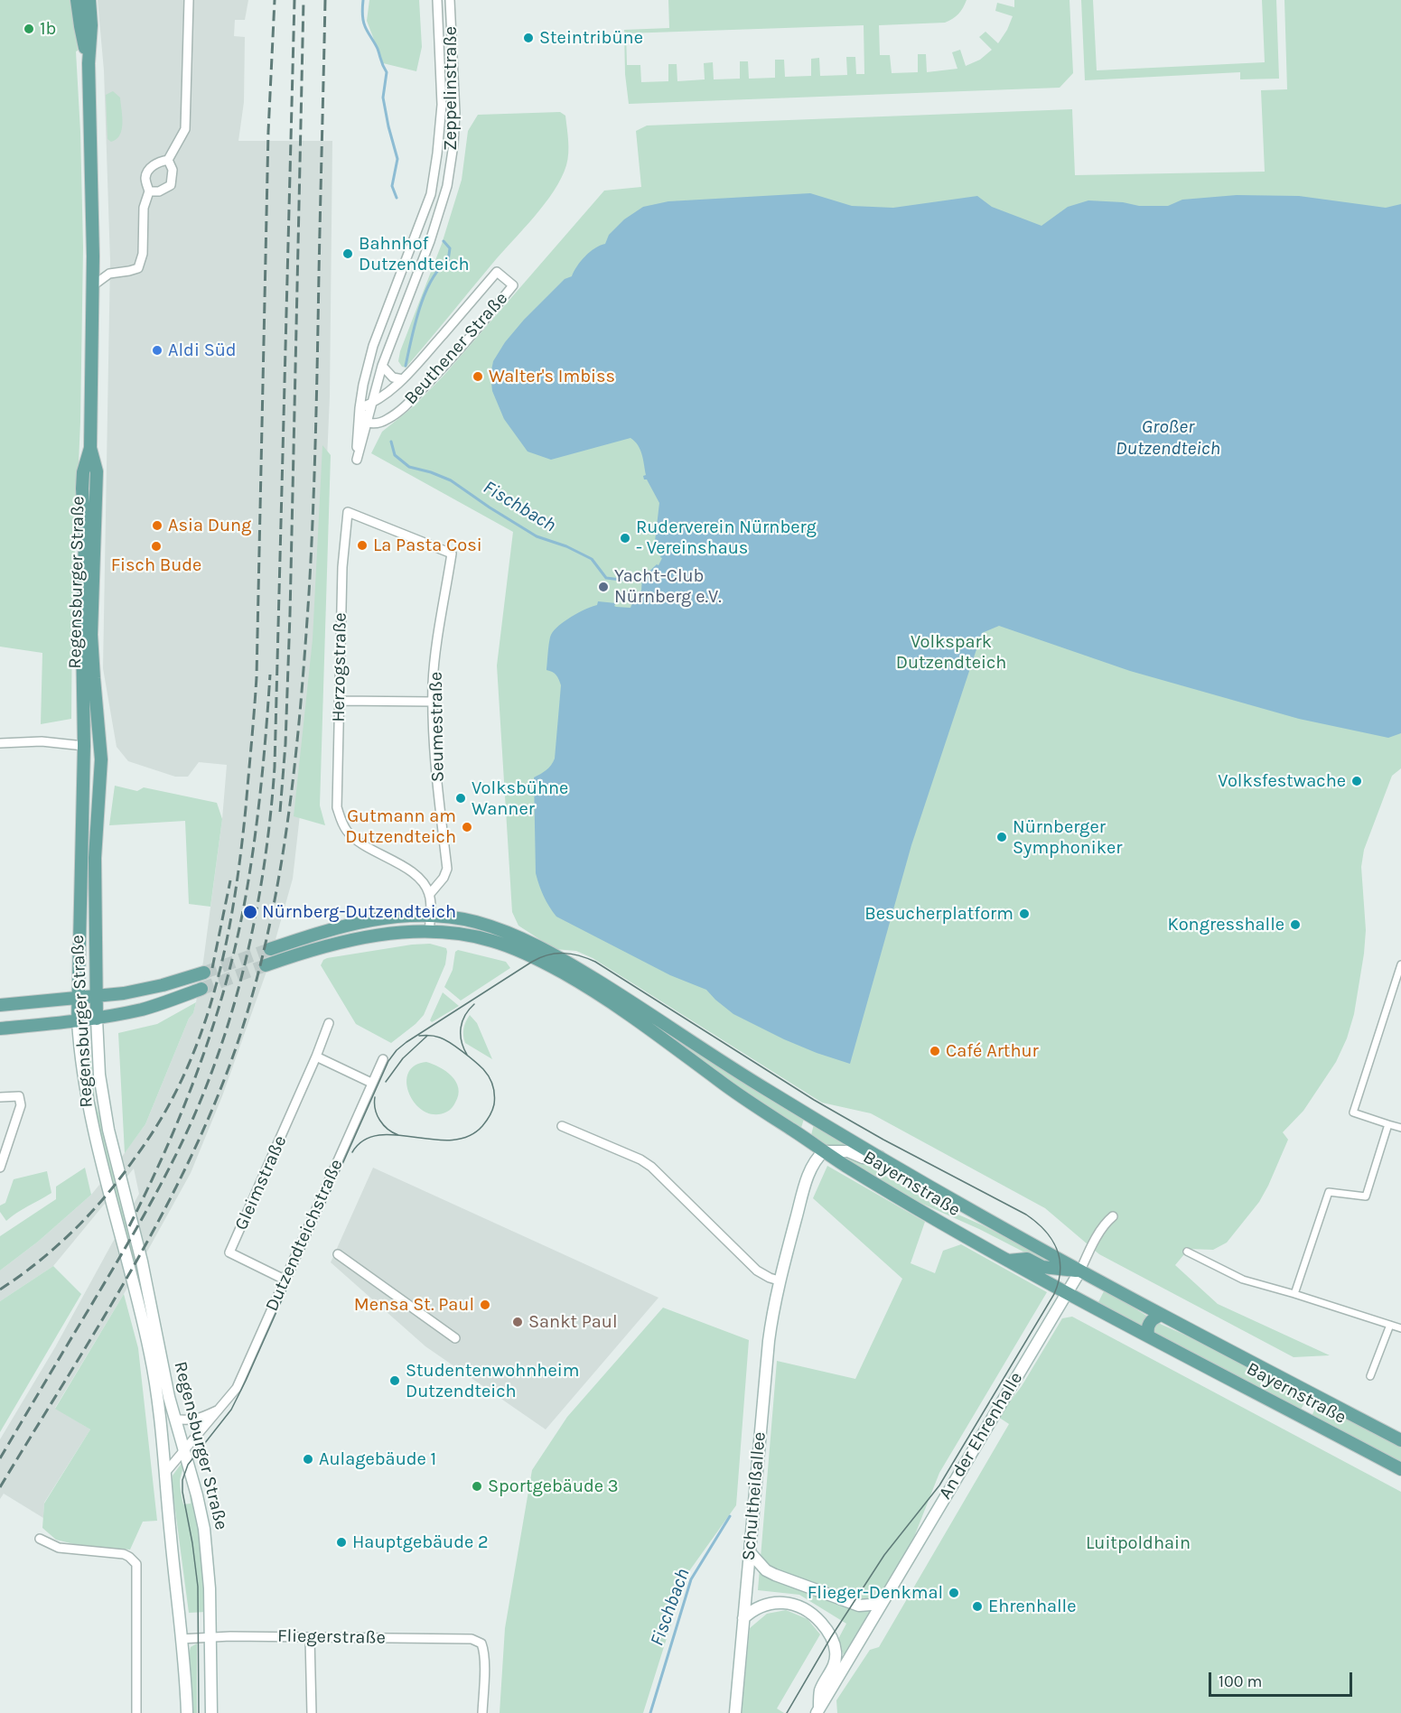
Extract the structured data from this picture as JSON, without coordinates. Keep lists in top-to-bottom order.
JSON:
{
  "streets": {
    "main road": [
      "Regensburger Straße",
      "Bayernstraße",
      "An der Ehrenhalle",
      "Schultheißallee"
    ],
    "street": [
      "Zeppelinstraße",
      "Beuthener Straße",
      "Herzogstraße",
      "Seumestraße",
      "Gleimstraße",
      "Dutzendteichstraße",
      "Fliegerstraße"
    ]
  },
  "crossings": [
    ["Zeppelinstraße", "Beuthener Straße"],
    ["Regensburger Straße", "Dutzendteichstraße"],
    ["Regensburger Straße", "Fliegerstraße"],
    ["Herzogstraße", "Seumestraße"],
    ["Gleimstraße", "Dutzendteichstraße"],
    ["Bayernstraße", "An der Ehrenhalle"],
    ["Bayernstraße", "Schultheißallee"]
  ],
  "water": ["Großer Dutzendteich", "Fischbach"],
  "parks": ["Volkspark Dutzendteich", "Luitpoldhain"],
  "places": [
    "1b",
    "Steintribüne",
    "Bahnhof Dutzendteich",
    "Aldi Süd",
    "Walter's Imbiss",
    "Asia Dung",
    "Ruderverein Nürnberg - Vereinshaus",
    "La Pasta Cosi",
    "Fisch Bude",
    "Yacht-Club Nürnberg e.V.",
    "Volksfestwache",
    "Volksbühne Wanner",
    "Gutmann am Dutzendteich",
    "Nürnberger Symphoniker",
    "Nürnberg-Dutzendteich",
    "Besucherplatform",
    "Kongresshalle",
    "Café Arthur",
    "Mensa St. Paul",
    "Sankt Paul",
    "Studentenwohnheim Dutzendteich",
    "Aulagebäude 1",
    "Sportgebäude 3",
    "Hauptgebäude 2",
    "Flieger-Denkmal",
    "Ehrenhalle"
  ],
  "scale_bar": "100 m"
}
